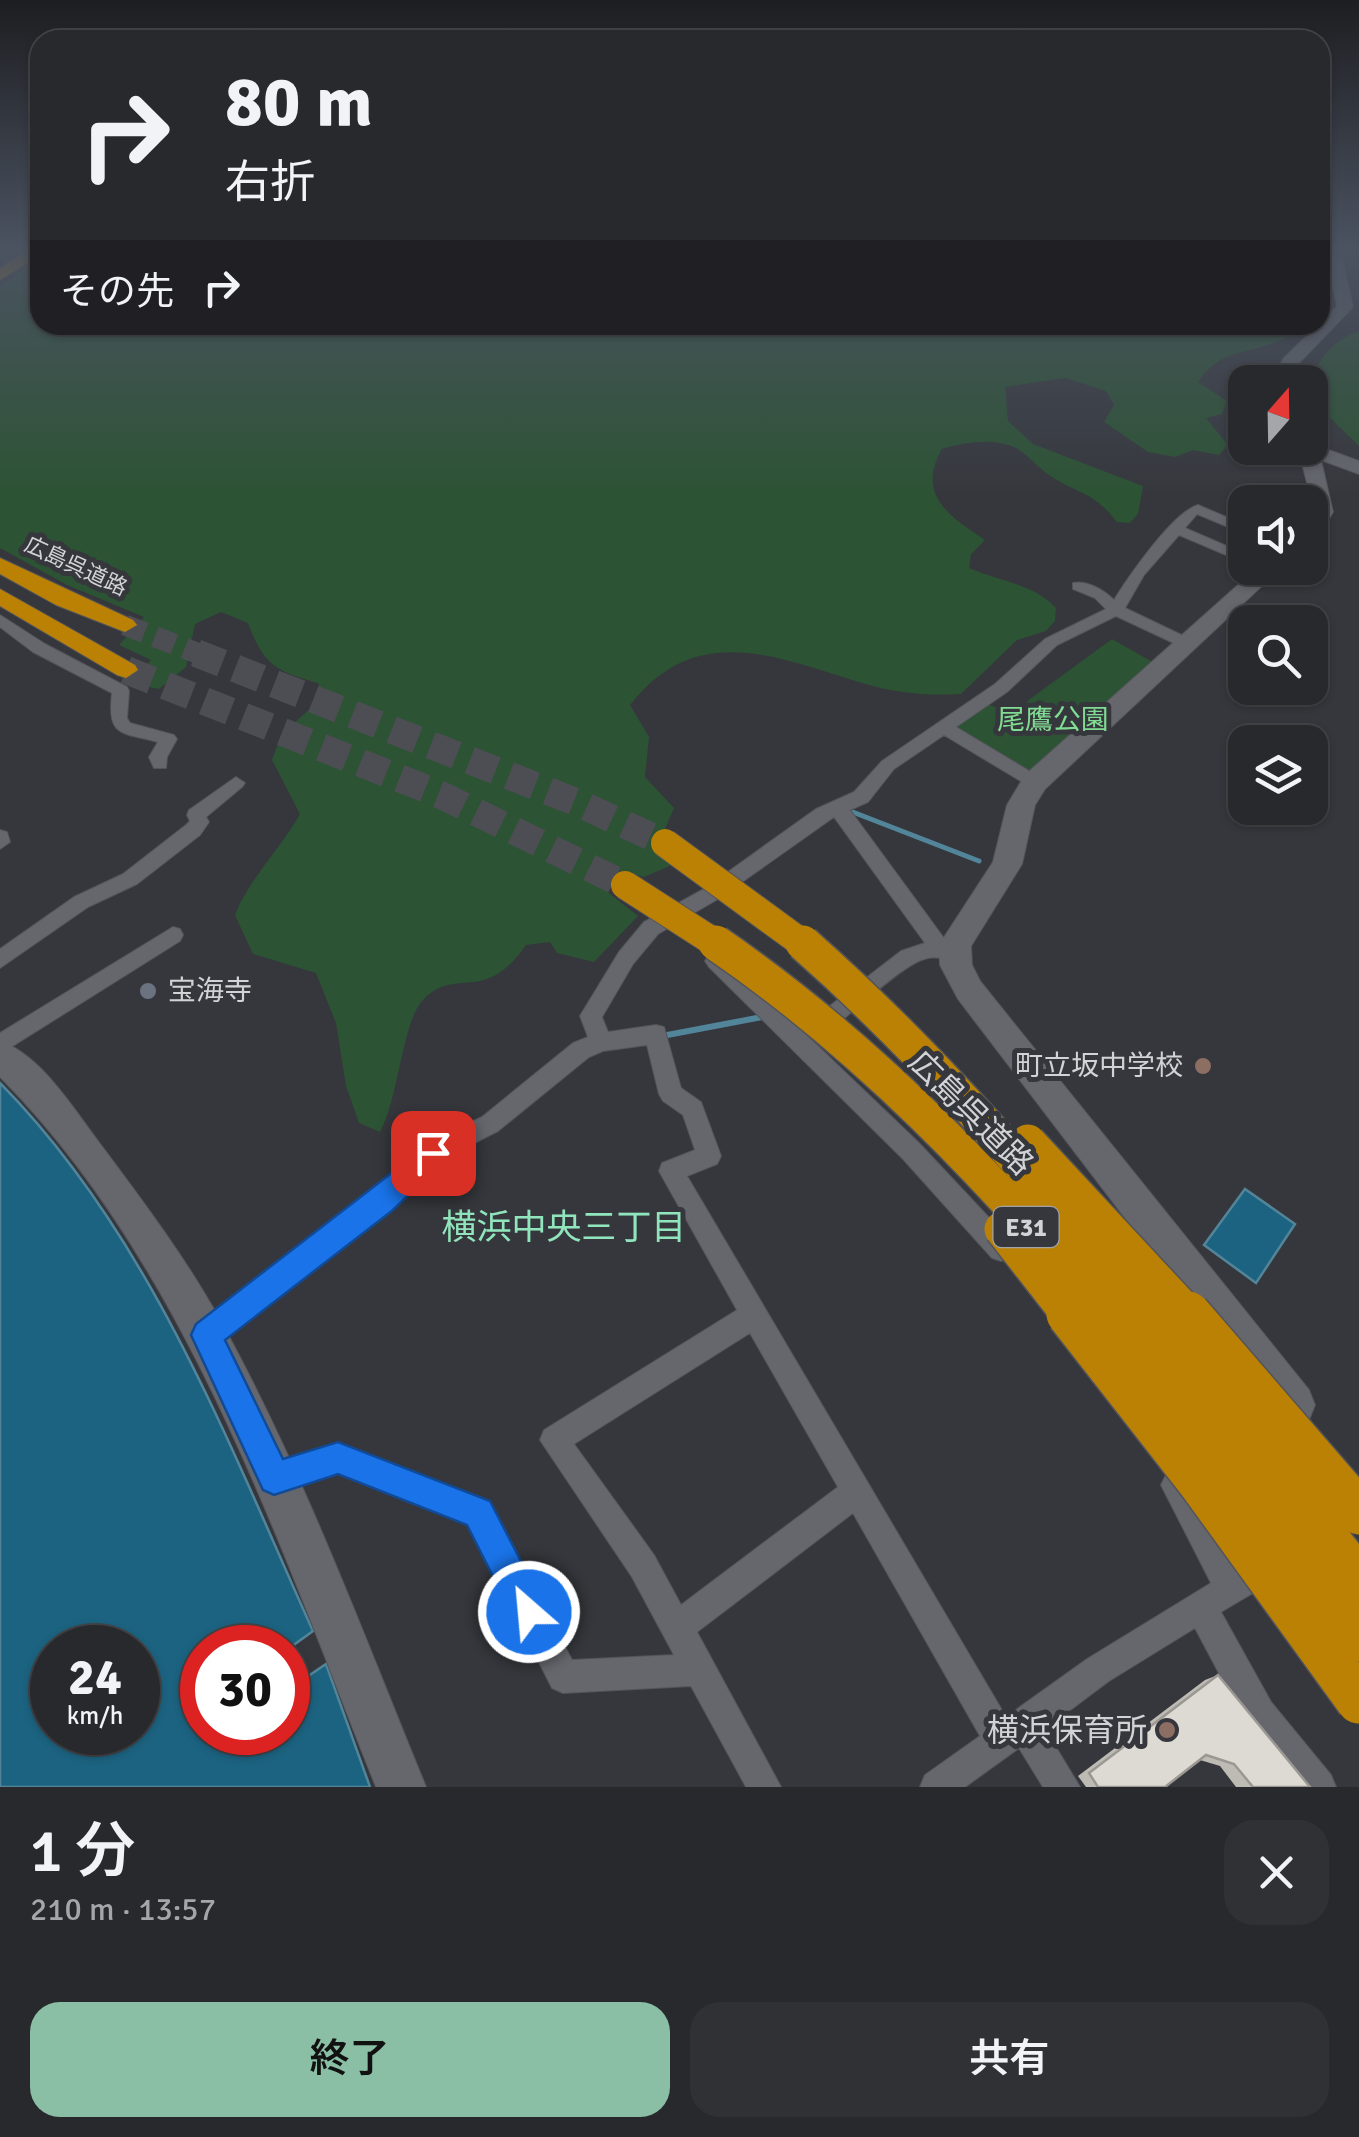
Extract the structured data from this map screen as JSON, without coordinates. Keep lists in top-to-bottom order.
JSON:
{
  "streets": {
    "highway": ["広島呉道路", "E31"]
  },
  "districts": ["横浜中央三丁目"],
  "parks": ["尾鷹公園"],
  "places": ["宝海寺", "町立坂中学校", "横浜保育所"],
  "north": "top",
  "page": {
    "turn": ["80 m", "右折"],
    "then": "その先",
    "speed": "24 km/h",
    "limit": "30",
    "heading": ["1 分", "210 m · 13:57"],
    "buttons": ["終了", "共有"]
  }
}
